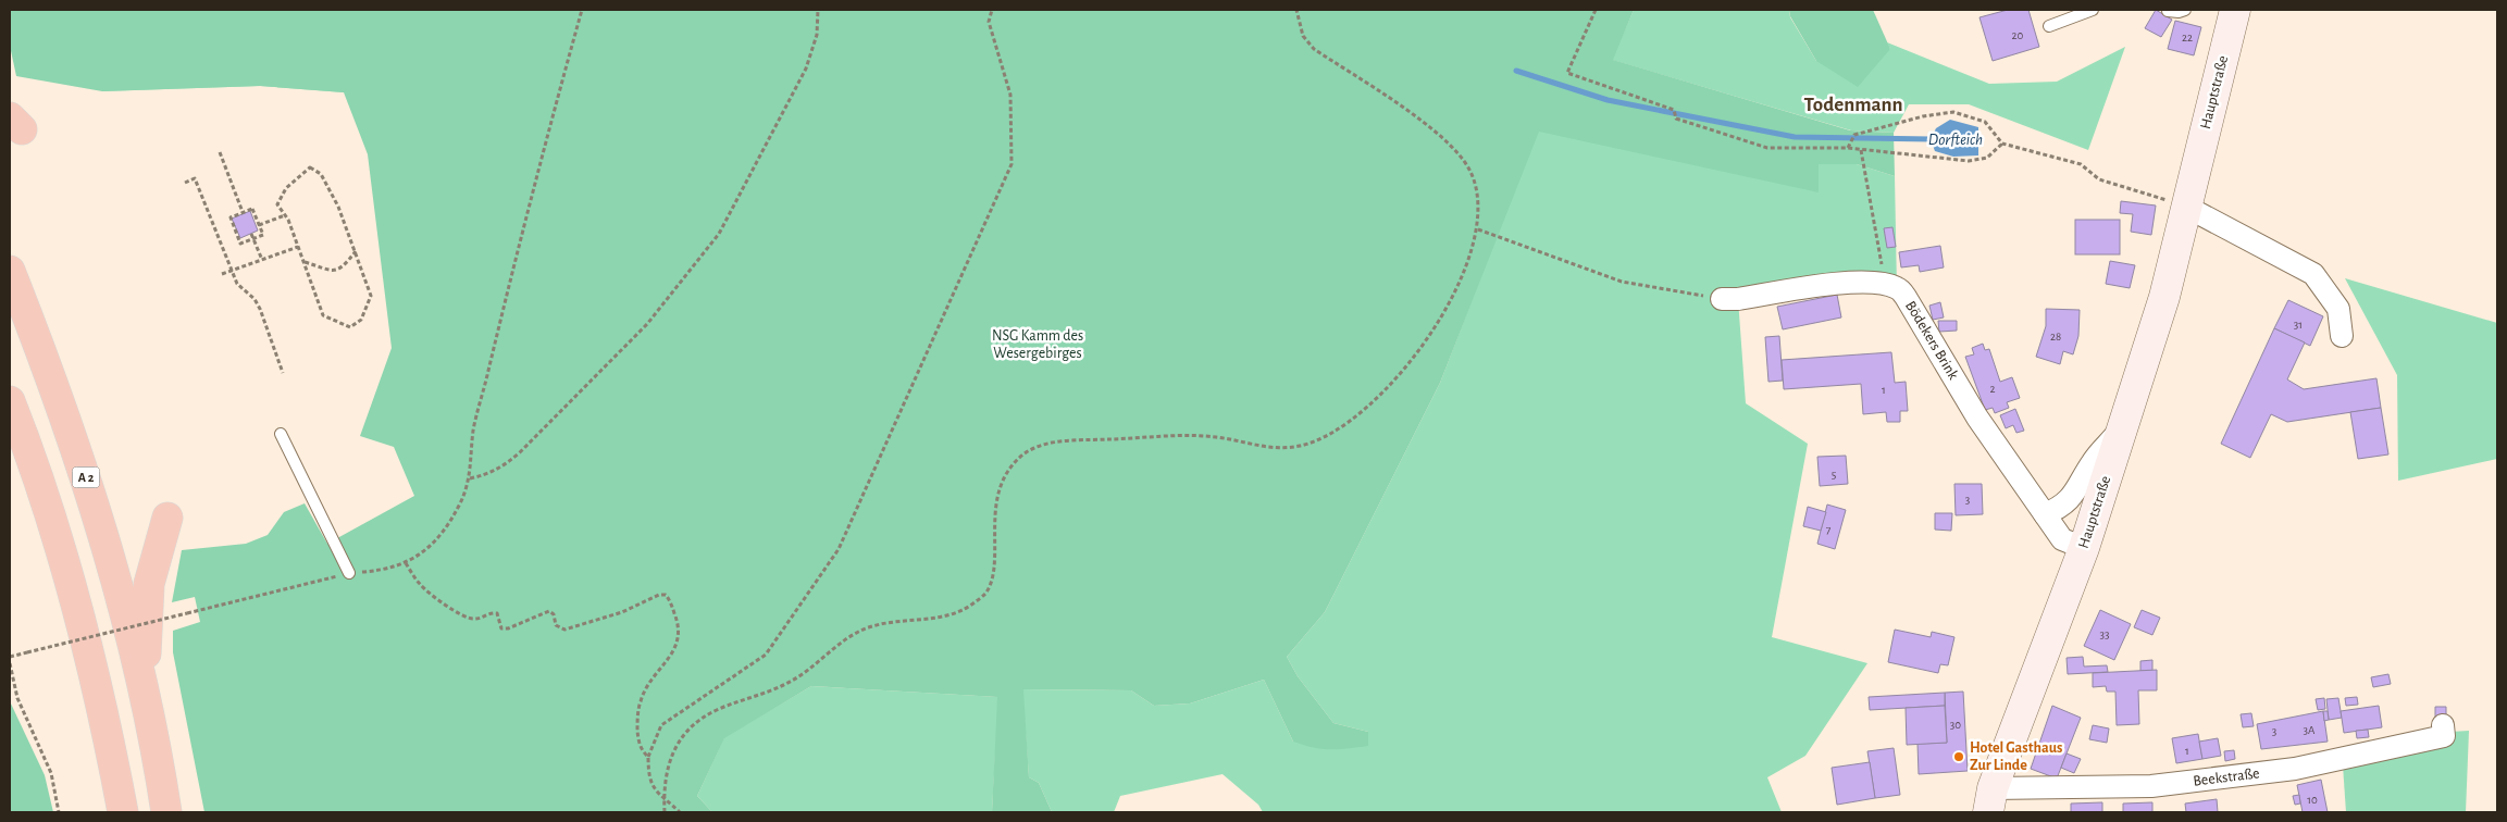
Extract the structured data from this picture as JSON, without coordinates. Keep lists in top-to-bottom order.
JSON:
{
  "streets": {
    "highway": ["A 2"],
    "main road": ["Hauptstraße"],
    "street": ["Bödekers Brink", "Beekstraße"]
  },
  "crossings": [
    ["Hauptstraße", "Bödekers Brink"],
    ["Hauptstraße", "Beekstraße"]
  ],
  "districts": ["Todenmann"],
  "water": ["Dorfteich"],
  "parks": ["NSG Kamm des Wesergebirges"],
  "places": ["Hotel Gasthaus Zur Linde"],
  "house_numbers": [
    "20",
    "22",
    "31",
    "28",
    "2",
    "1",
    "5",
    "3",
    "7",
    "33",
    "30",
    "3A",
    "3",
    "1",
    "10"
  ]
}
